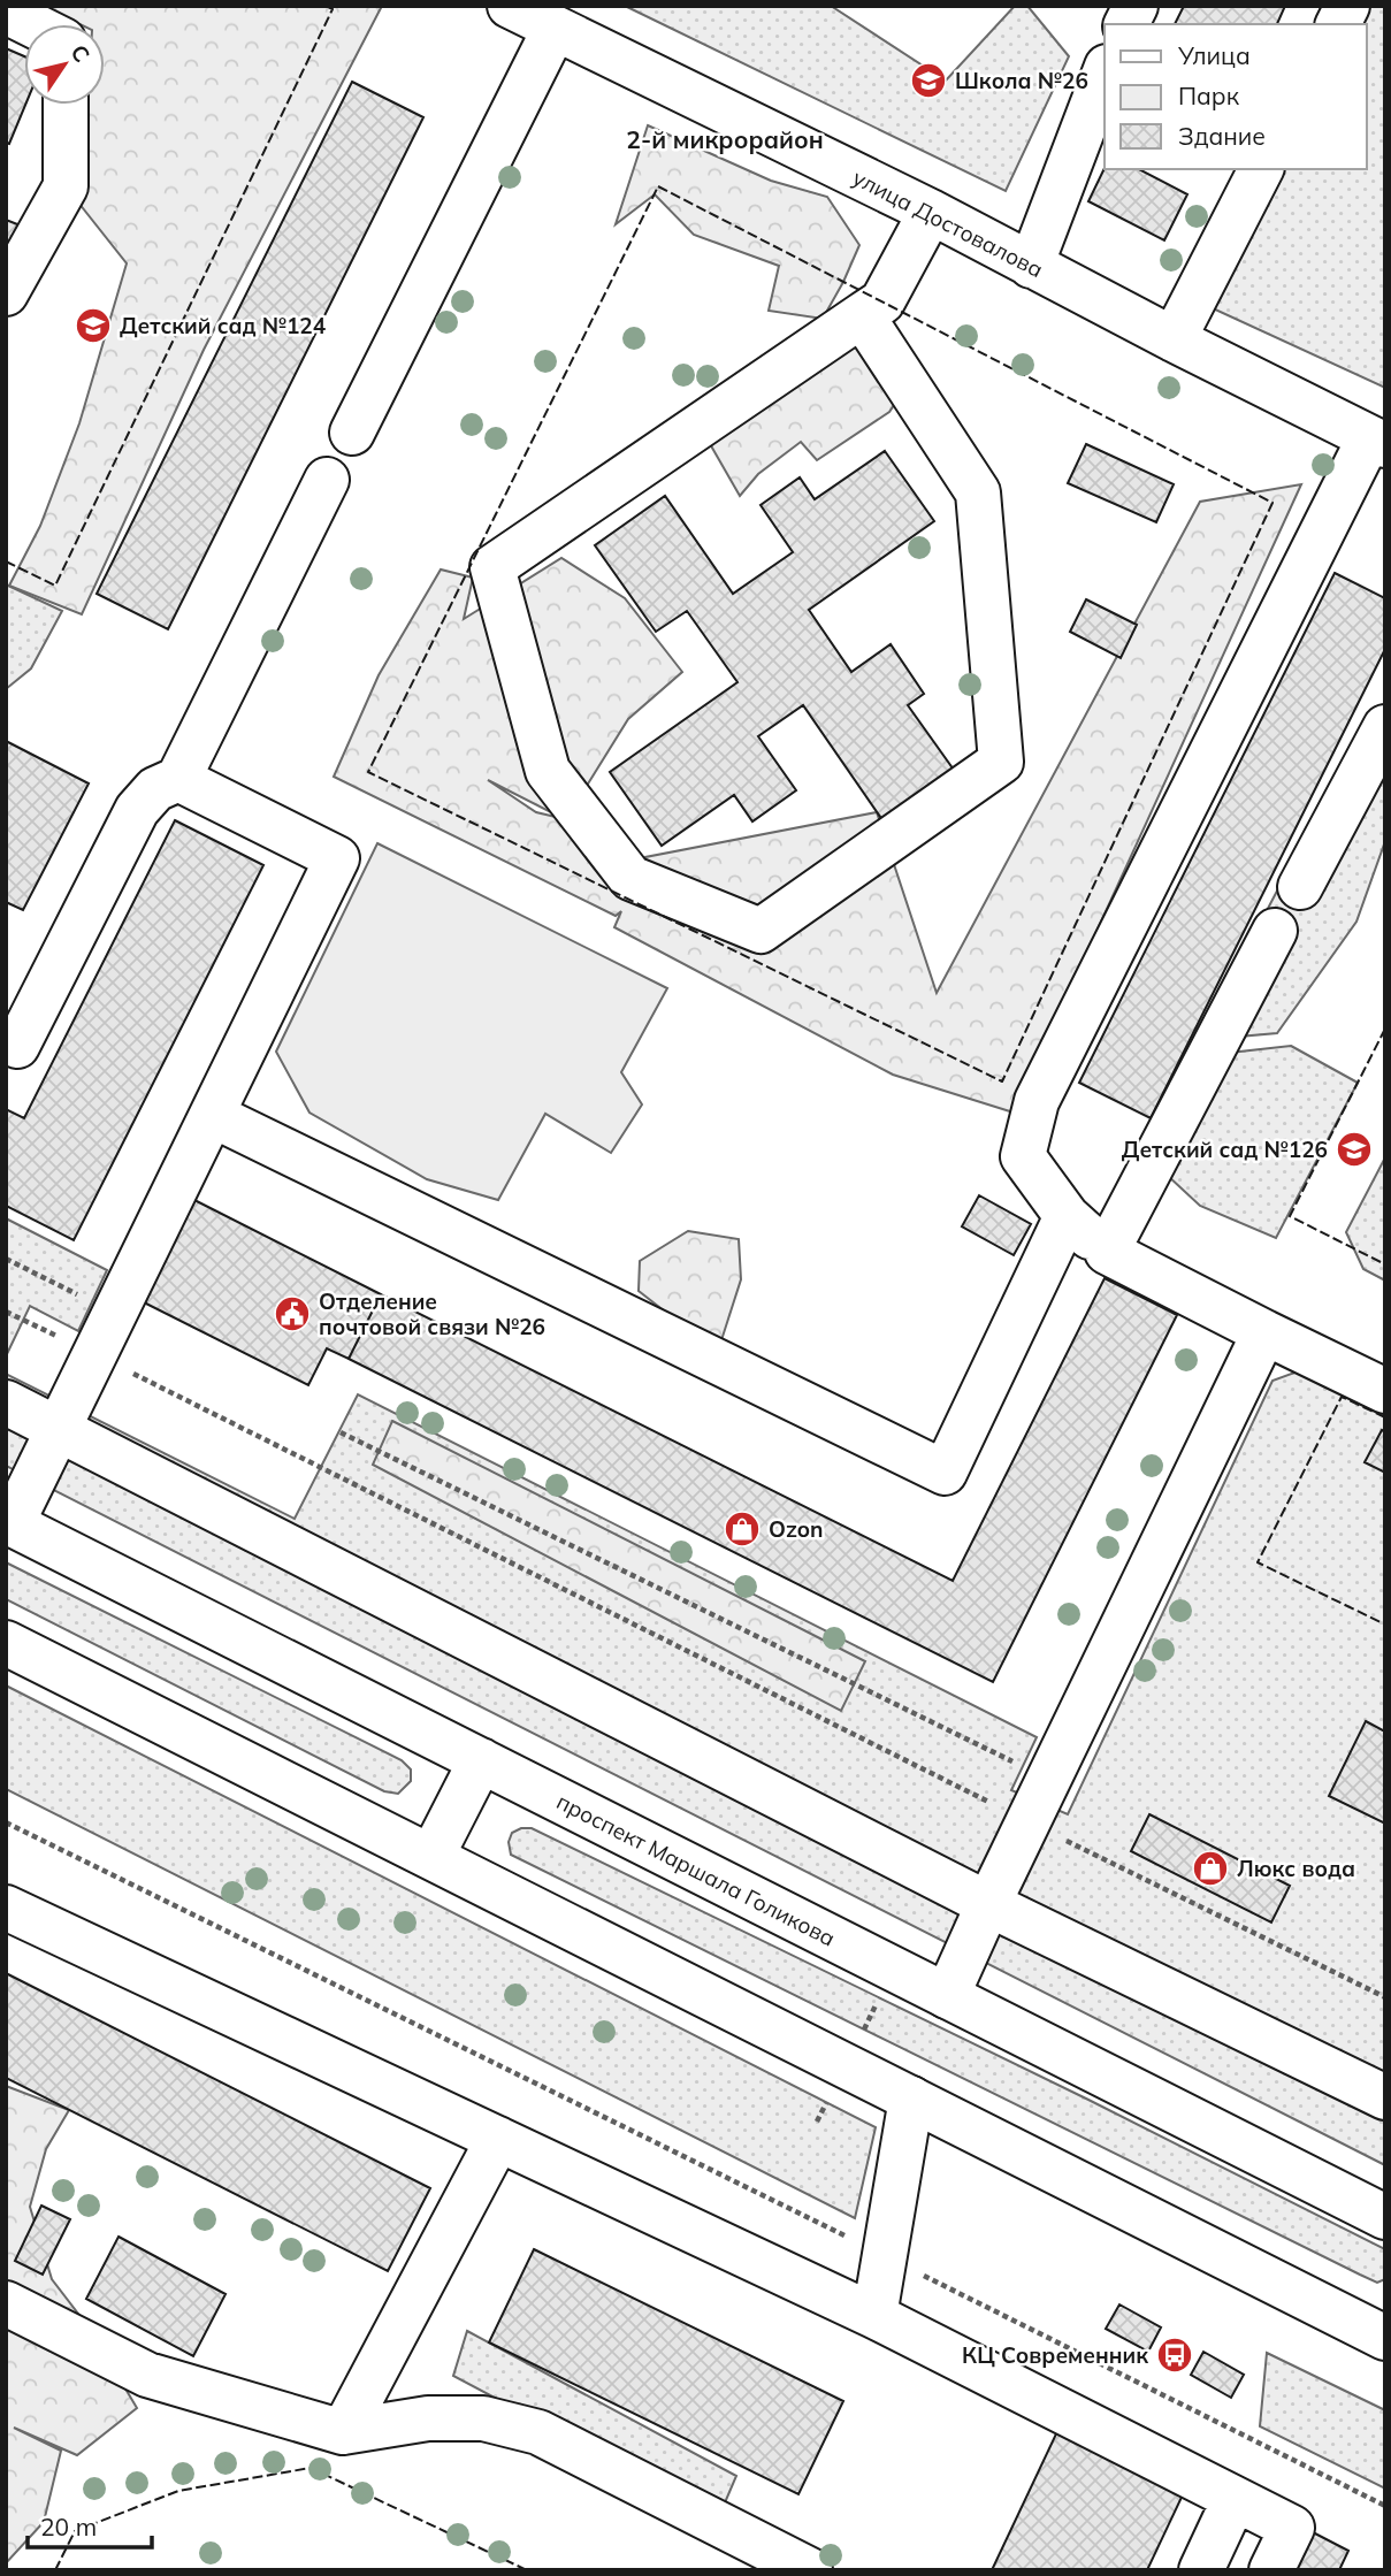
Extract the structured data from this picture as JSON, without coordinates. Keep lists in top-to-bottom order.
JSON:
{
  "streets": {
    "main road": ["улица Достовалова", "проспект Маршала Голикова"]
  },
  "districts": ["2-й микрорайон"],
  "places": {
    "school or university": ["Школа №26", "Детский сад №124", "Детский сад №126"],
    "public building": ["Отделение почтовой связи №26"],
    "shop": ["Ozon", "Люкс вода"],
    "bus stop": ["КЦ Современник"]
  },
  "legend": ["Улица", "Парк", "Здание"],
  "scale_bar": "20 m",
  "north": "top right"
}
